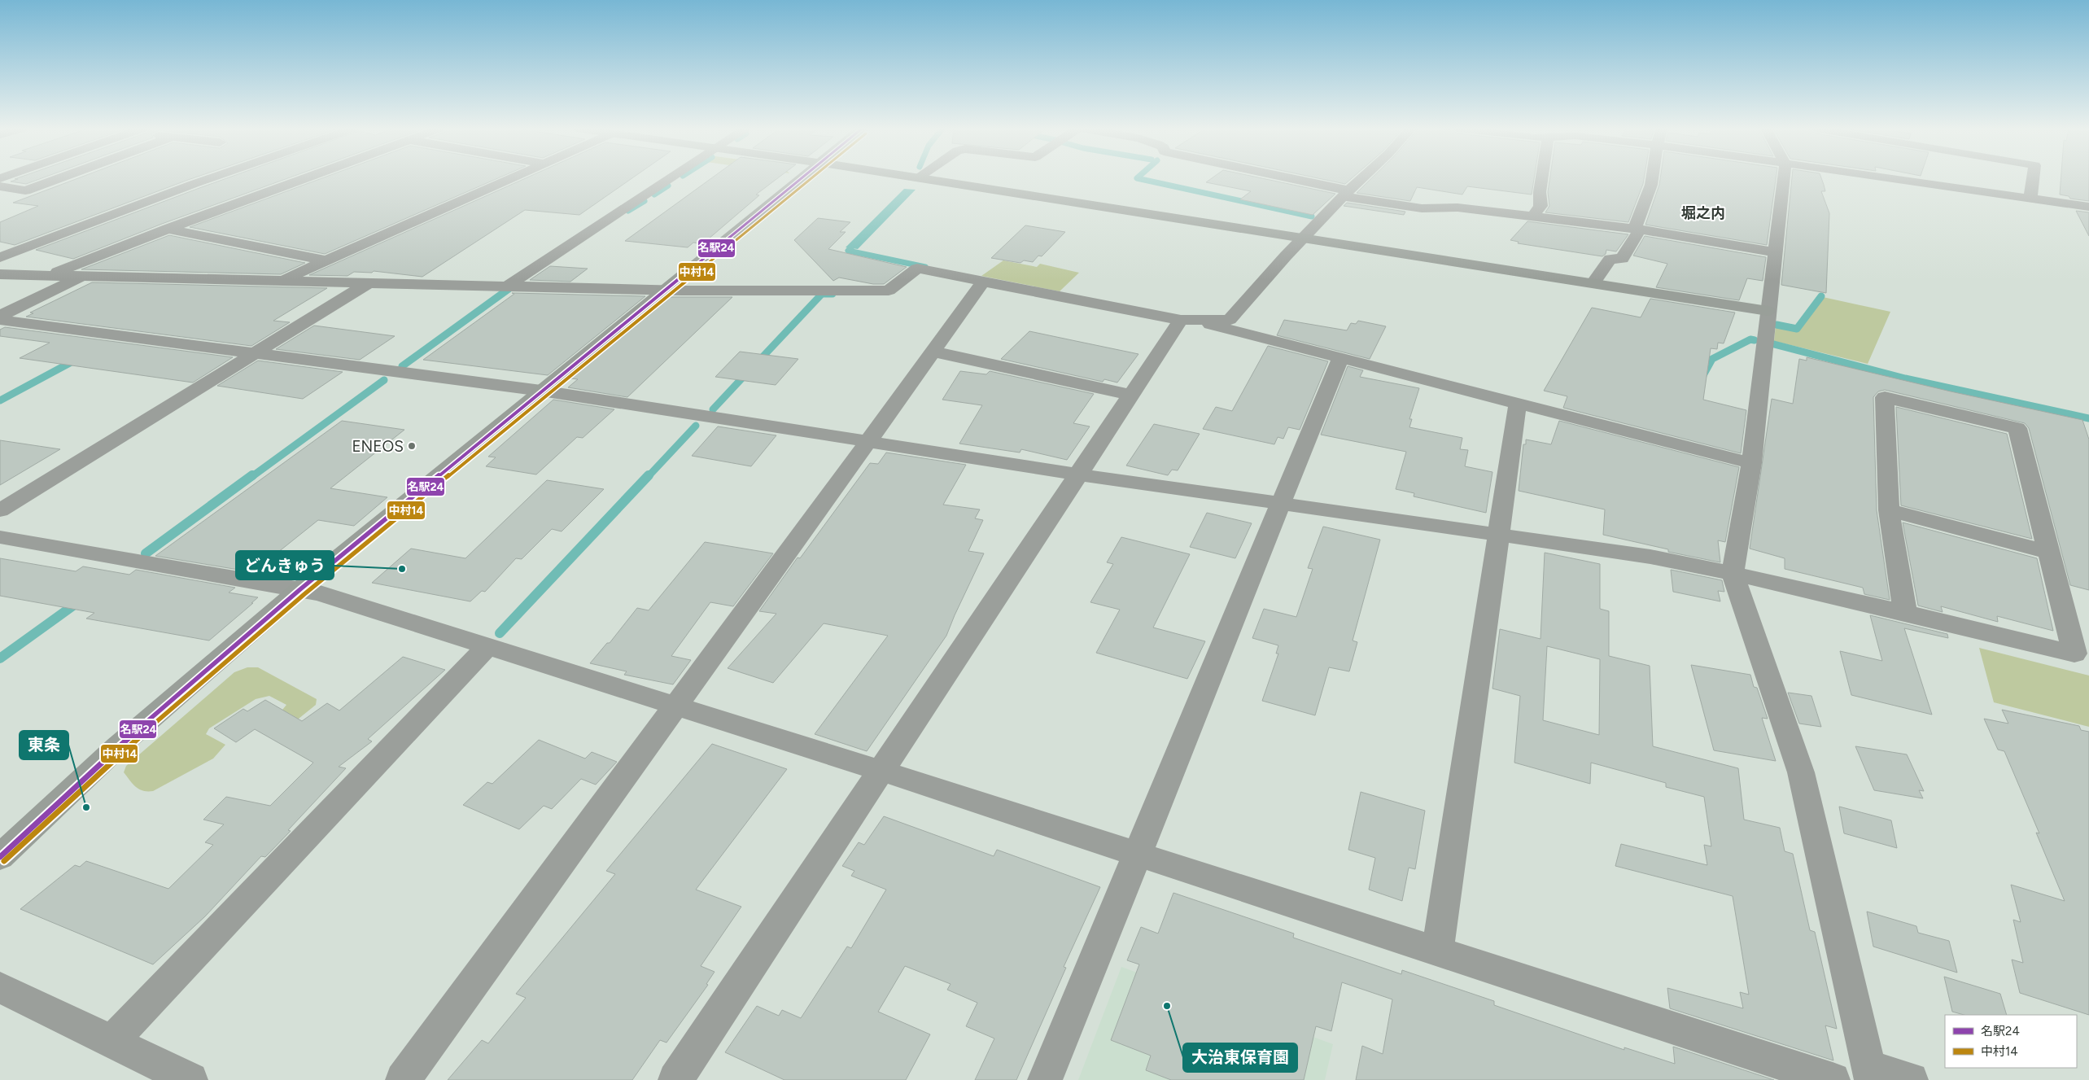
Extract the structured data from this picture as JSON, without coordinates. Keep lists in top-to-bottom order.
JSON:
{
  "districts": ["堀之内"],
  "places": [
    "ENEOS",
    "どんきゅう",
    "東条",
    "大治東保育園"
  ],
  "lines": ["transit line 名駅24", "transit line 中村14"],
  "legend": ["名駅24", "中村14"]
}
